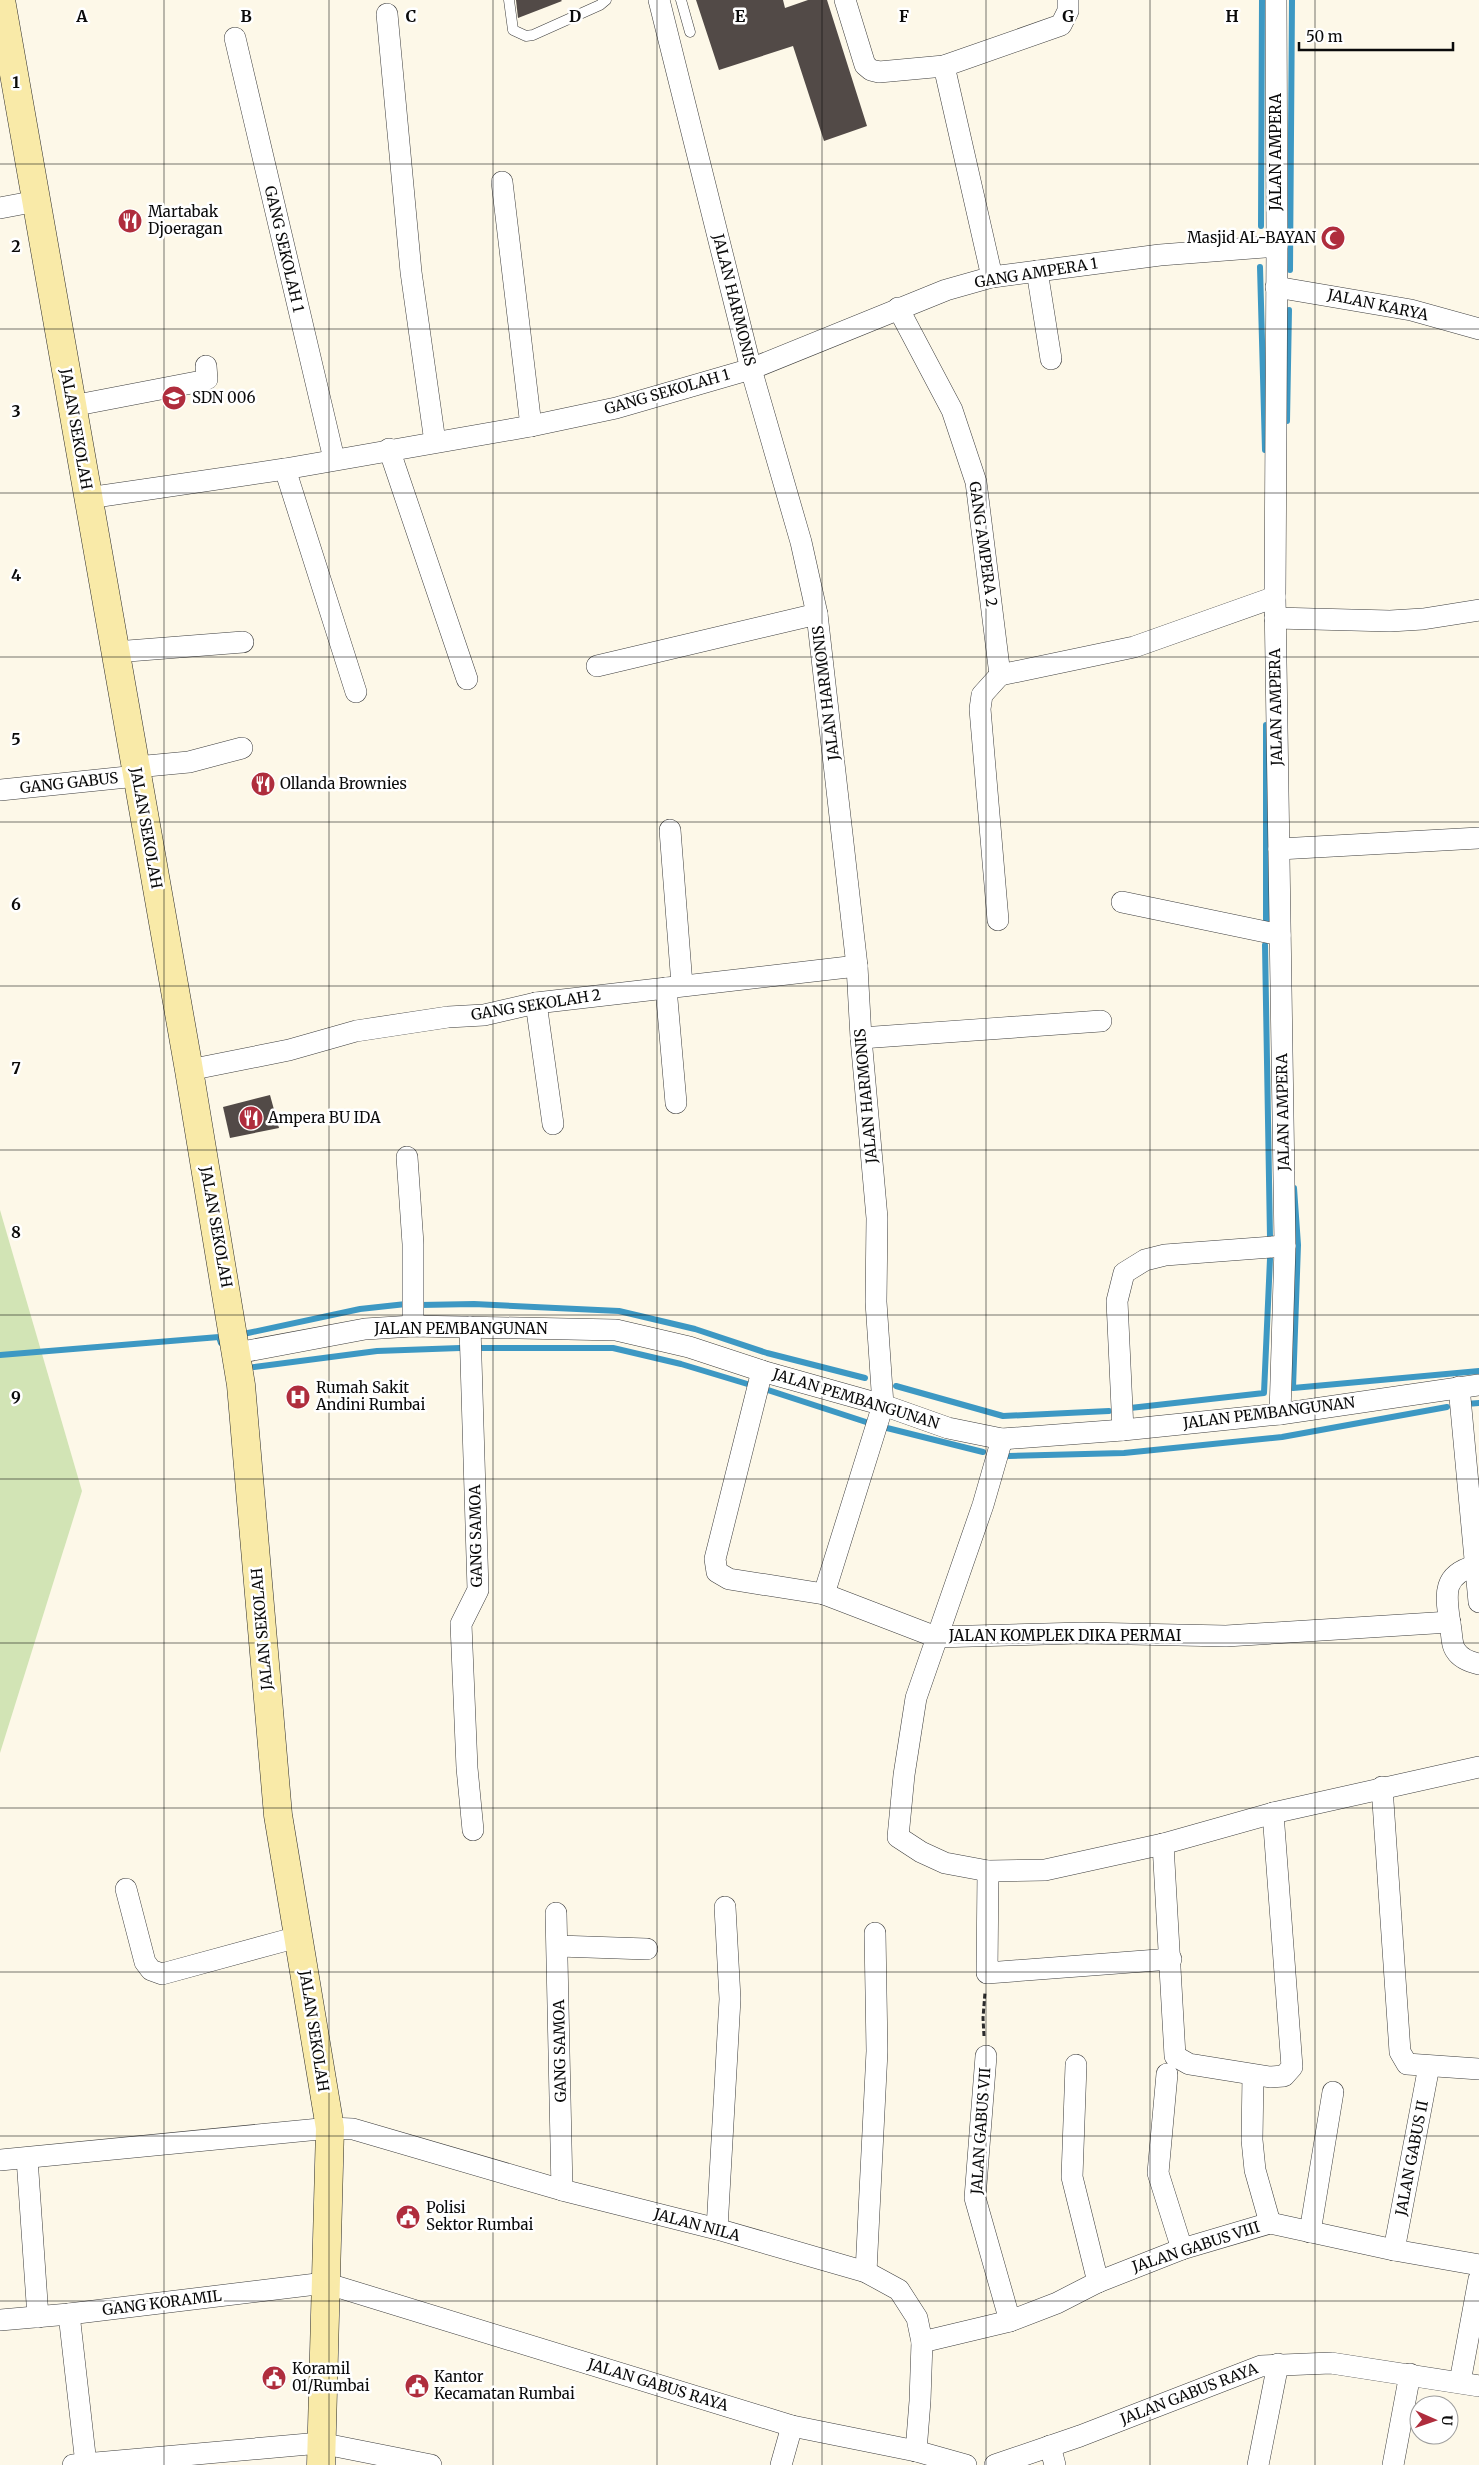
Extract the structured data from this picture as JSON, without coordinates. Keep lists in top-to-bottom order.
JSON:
{
  "streets": {
    "street": [
      "JALAN AMPERA",
      "GANG SEKOLAH 1",
      "GANG AMPERA 1",
      "JALAN HARMONIS",
      "JALAN KARYA",
      "JALAN SEKOLAH",
      "GANG AMPERA 2",
      "GANG GABUS",
      "GANG SEKOLAH 2",
      "JALAN PEMBANGUNAN",
      "GANG SAMOA",
      "JALAN KOMPLEK DIKA PERMAI",
      "JALAN GABUS VII",
      "JALAN GABUS II",
      "JALAN NILA",
      "JALAN GABUS VIII",
      "GANG KORAMIL",
      "JALAN GABUS RAYA"
    ]
  },
  "crossings": [
    ["JALAN AMPERA", "GANG AMPERA 1"],
    ["JALAN AMPERA", "JALAN KARYA"],
    ["JALAN AMPERA", "JALAN PEMBANGUNAN"],
    ["GANG SEKOLAH 1", "GANG AMPERA 1"],
    ["GANG SEKOLAH 1", "JALAN HARMONIS"],
    ["GANG SEKOLAH 1", "JALAN SEKOLAH"],
    ["GANG AMPERA 1", "JALAN HARMONIS"],
    ["GANG AMPERA 1", "GANG AMPERA 2"],
    ["JALAN HARMONIS", "GANG SEKOLAH 2"],
    ["JALAN HARMONIS", "JALAN PEMBANGUNAN"],
    ["JALAN SEKOLAH", "GANG GABUS"],
    ["JALAN SEKOLAH", "GANG SEKOLAH 2"],
    ["JALAN SEKOLAH", "JALAN PEMBANGUNAN"],
    ["JALAN SEKOLAH", "JALAN NILA"],
    ["JALAN SEKOLAH", "GANG KORAMIL"],
    ["JALAN SEKOLAH", "JALAN GABUS RAYA"],
    ["JALAN PEMBANGUNAN", "GANG SAMOA"],
    ["JALAN PEMBANGUNAN", "JALAN KOMPLEK DIKA PERMAI"],
    ["GANG SAMOA", "JALAN NILA"],
    ["JALAN GABUS VII", "JALAN GABUS VIII"],
    ["JALAN GABUS II", "JALAN GABUS VIII"],
    ["JALAN NILA", "JALAN GABUS VIII"],
    ["JALAN NILA", "JALAN GABUS RAYA"],
    ["GANG KORAMIL", "JALAN GABUS RAYA"]
  ],
  "places": {
    "restaurant": ["Martabak Djoeragan", "Ollanda Brownies", "Ampera BU IDA"],
    "mosque": ["Masjid AL-BAYAN"],
    "school or university": ["SDN 006"],
    "hospital": ["Rumah Sakit Andini Rumbai"],
    "public building": ["Polisi Sektor Rumbai", "Koramil 01/Rumbai", "Kantor Kecamatan Rumbai"]
  },
  "scale_bar": "50 m",
  "north": "right",
  "grid": {
    "columns": [
      "A",
      "B",
      "C",
      "D",
      "E",
      "F",
      "G",
      "H"
    ],
    "rows": [
      "1",
      "2",
      "3",
      "4",
      "5",
      "6",
      "7",
      "8",
      "9"
    ]
  }
}
